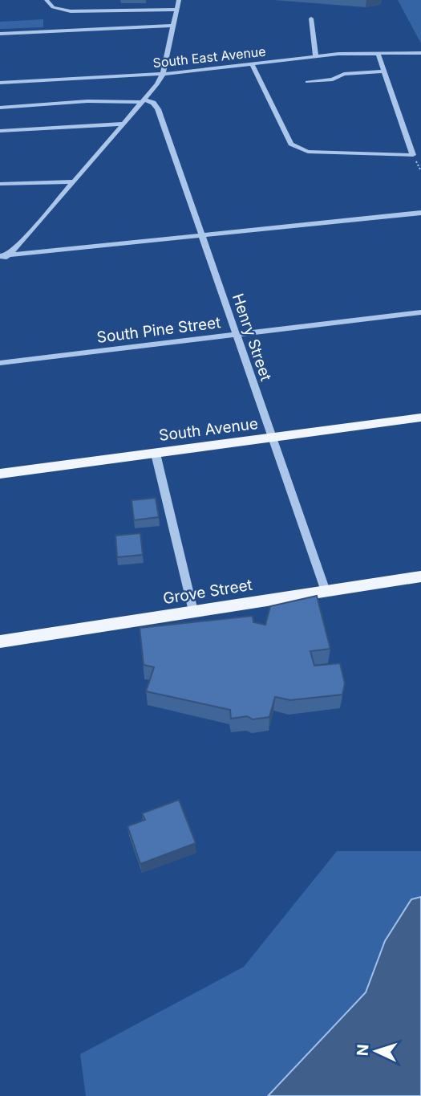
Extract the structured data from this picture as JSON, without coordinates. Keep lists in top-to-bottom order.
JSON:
{
  "streets": {
    "main road": ["South Avenue", "Grove Street"],
    "street": ["South East Avenue", "South Pine Street", "Henry Street"]
  },
  "crossings": [
    ["South Pine Street", "Henry Street"],
    ["Henry Street", "South Avenue"],
    ["Henry Street", "Grove Street"]
  ],
  "north": "left"
}
